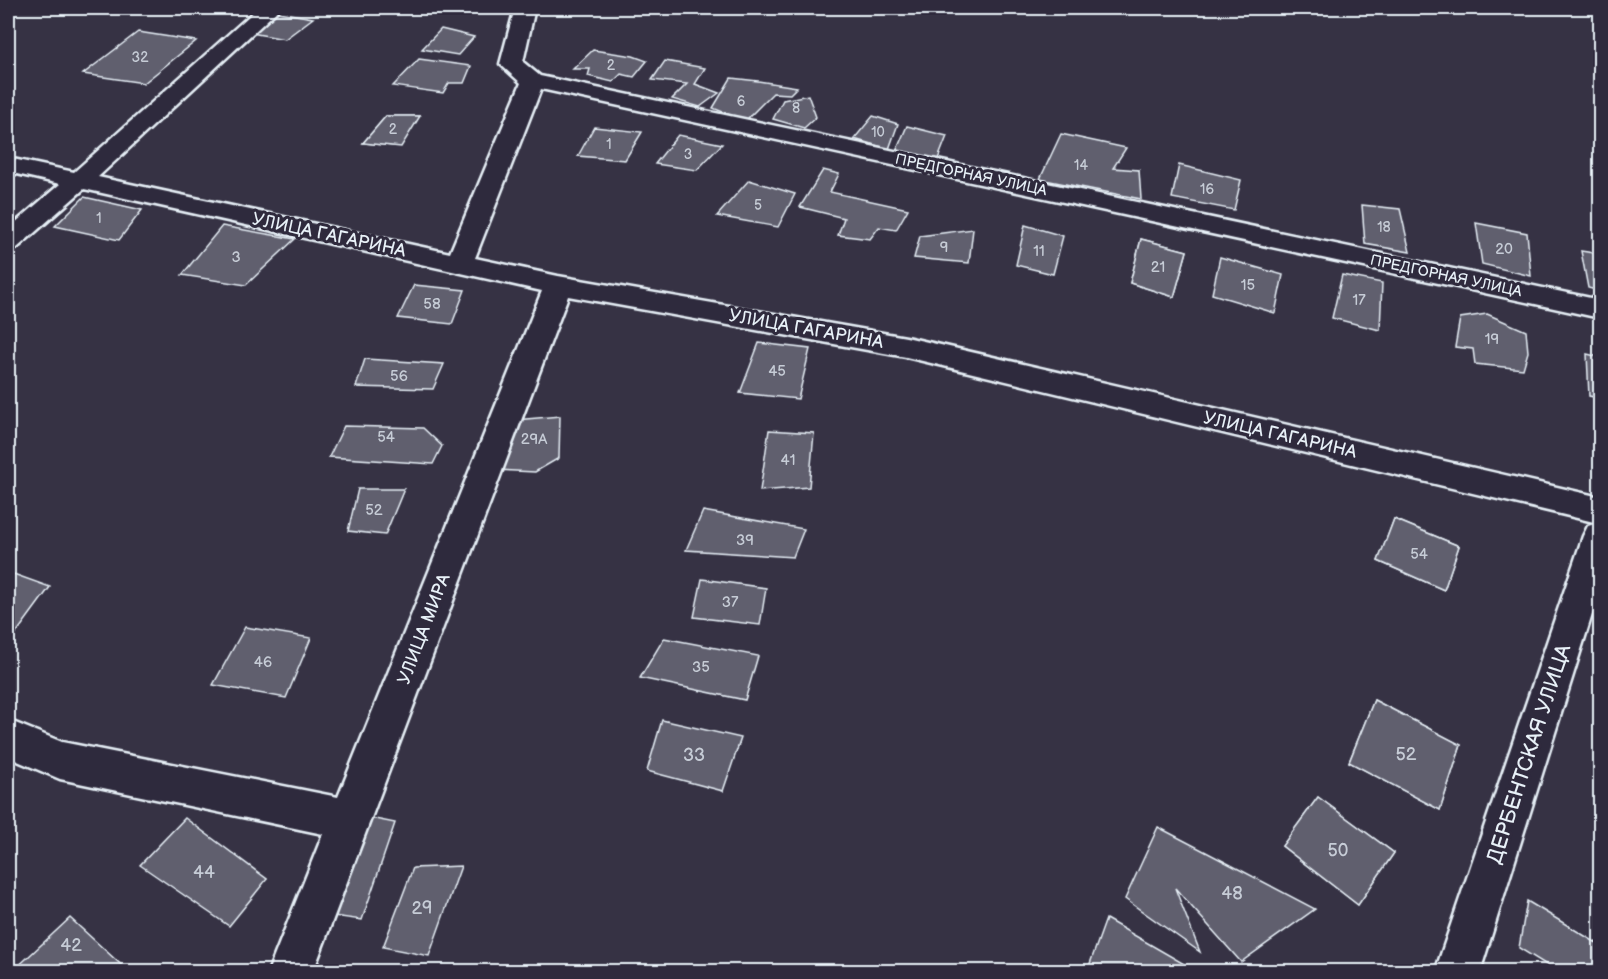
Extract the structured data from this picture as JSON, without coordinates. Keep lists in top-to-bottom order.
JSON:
{
  "streets": {
    "street": [
      "ПРЕДГОРНАЯ УЛИЦА",
      "УЛИЦА ГАГАРИНА",
      "УЛИЦА МИРА",
      "ДЕРБЕНТСКАЯ УЛИЦА"
    ]
  },
  "crossings": [
    ["УЛИЦА ГАГАРИНА", "УЛИЦА МИРА"]
  ],
  "house_numbers": [
    "32",
    "2",
    "6",
    "8",
    "2",
    "10",
    "1",
    "3",
    "14",
    "16",
    "5",
    "1",
    "18",
    "9",
    "20",
    "11",
    "3",
    "21",
    "15",
    "17",
    "58",
    "19",
    "45",
    "56",
    "54",
    "29А",
    "41",
    "52",
    "39",
    "54",
    "37",
    "46",
    "35",
    "52",
    "33",
    "50",
    "44",
    "48",
    "29",
    "42"
  ]
}
